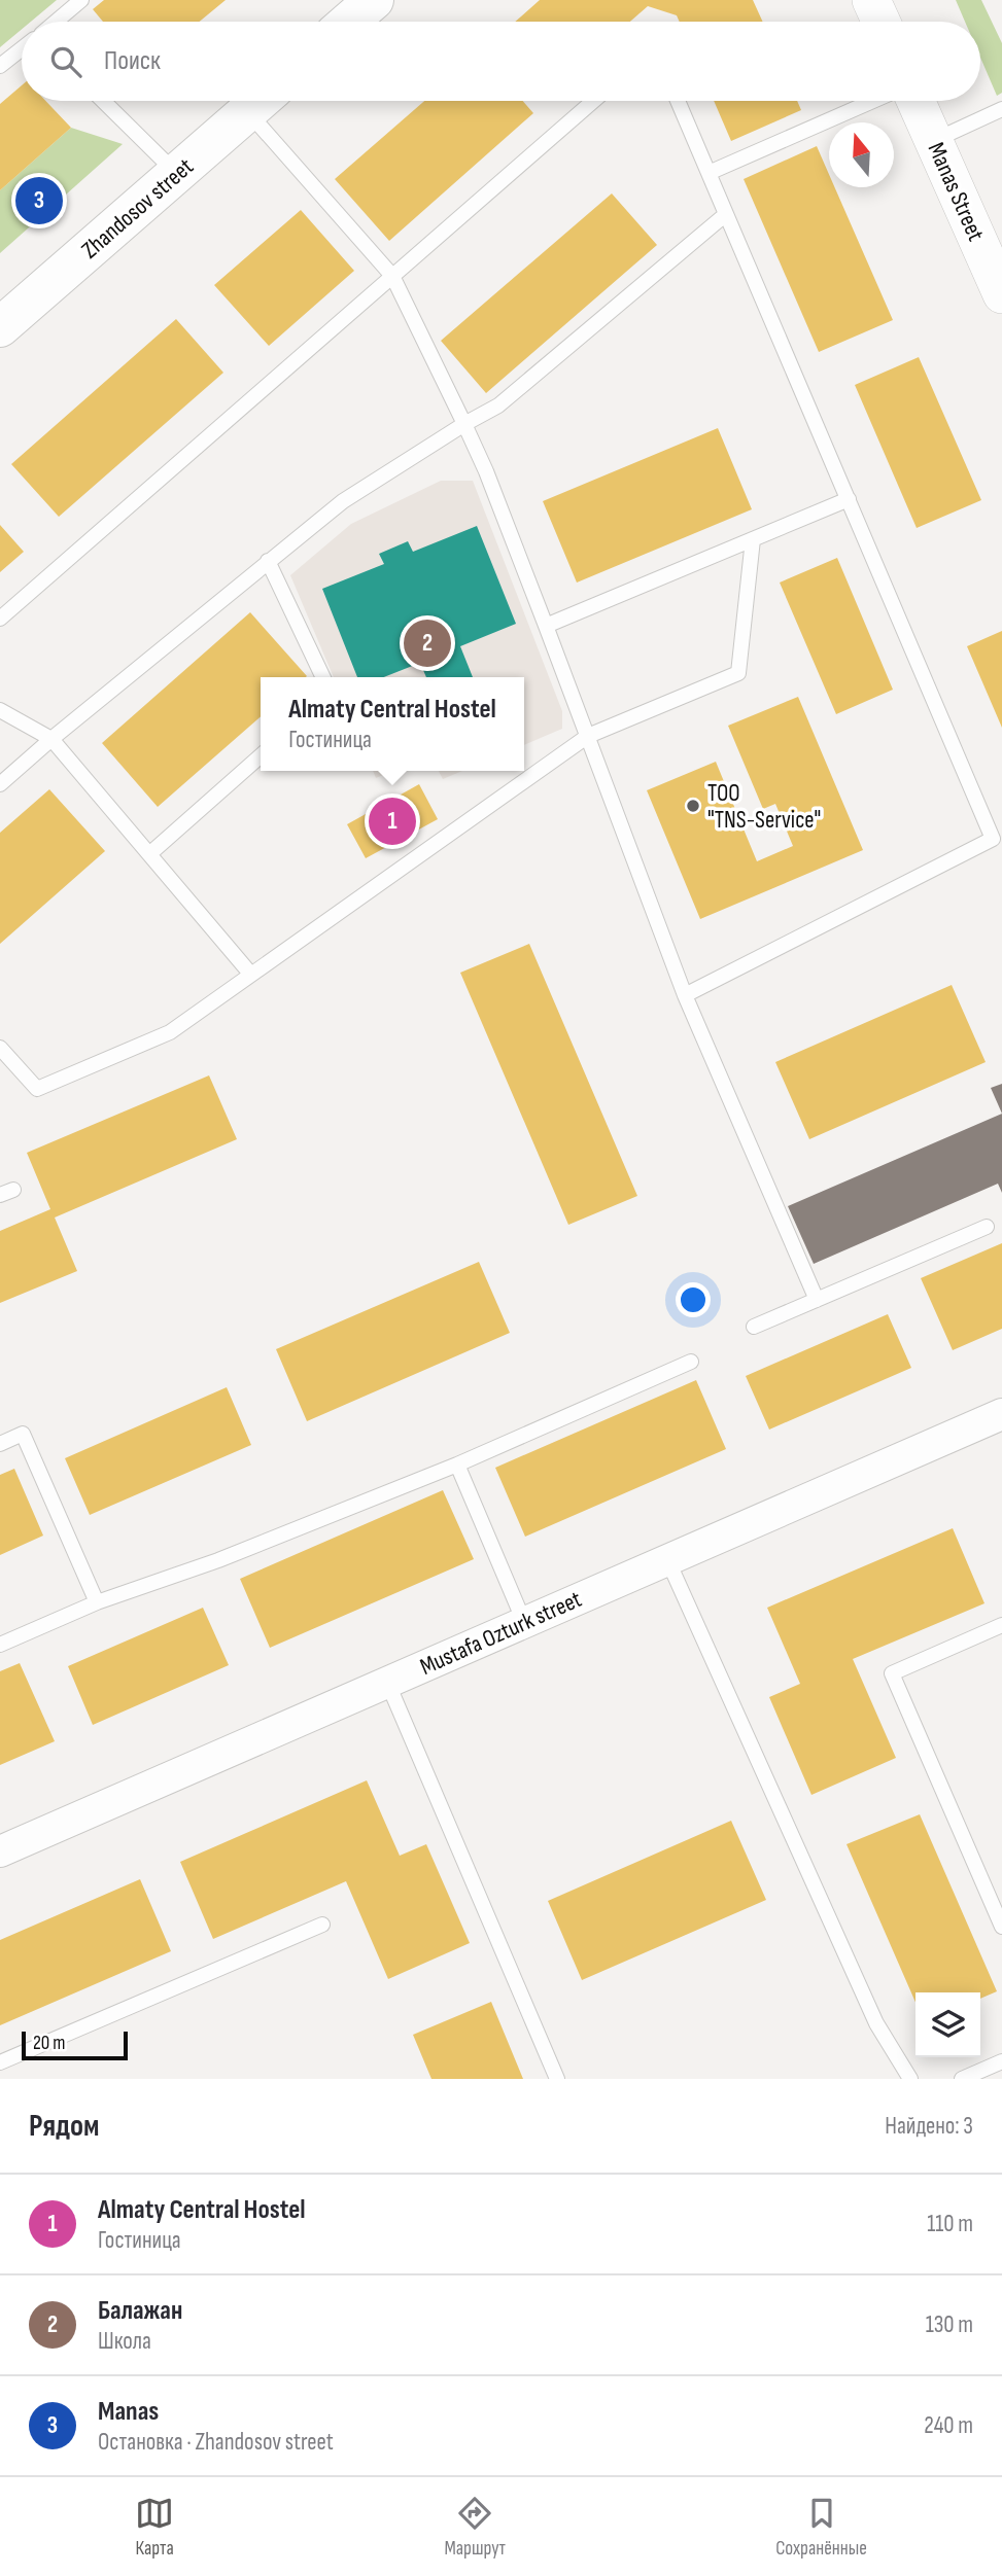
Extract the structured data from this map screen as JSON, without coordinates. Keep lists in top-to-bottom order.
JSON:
{
  "streets": {
    "main road": ["Zhandosov street"],
    "street": ["Manas Street", "Mustafa Ozturk street"]
  },
  "places": ["ТОО \"TNS-Service\""],
  "scale_bar": "20 m",
  "north": "top",
  "page": {
    "search": "Поиск",
    "pins": ["3", "2", "1"],
    "popup": ["Almaty Central Hostel", "Гостиница"],
    "scale": "20 m",
    "heading": ["Рядом", "Найдено: 3"],
    "list": [
      {
        "mark": "1",
        "name": "Almaty Central Hostel",
        "note": "Гостиница",
        "value": "110 m"
      },
      {
        "mark": "2",
        "name": "Балажан",
        "note": "Школа",
        "value": "130 m"
      },
      {
        "mark": "3",
        "name": "Manas",
        "note": "Остановка · Zhandosov street",
        "value": "240 m"
      }
    ],
    "nav": ["Карта", "Маршрут", "Сохранённые"]
  }
}
